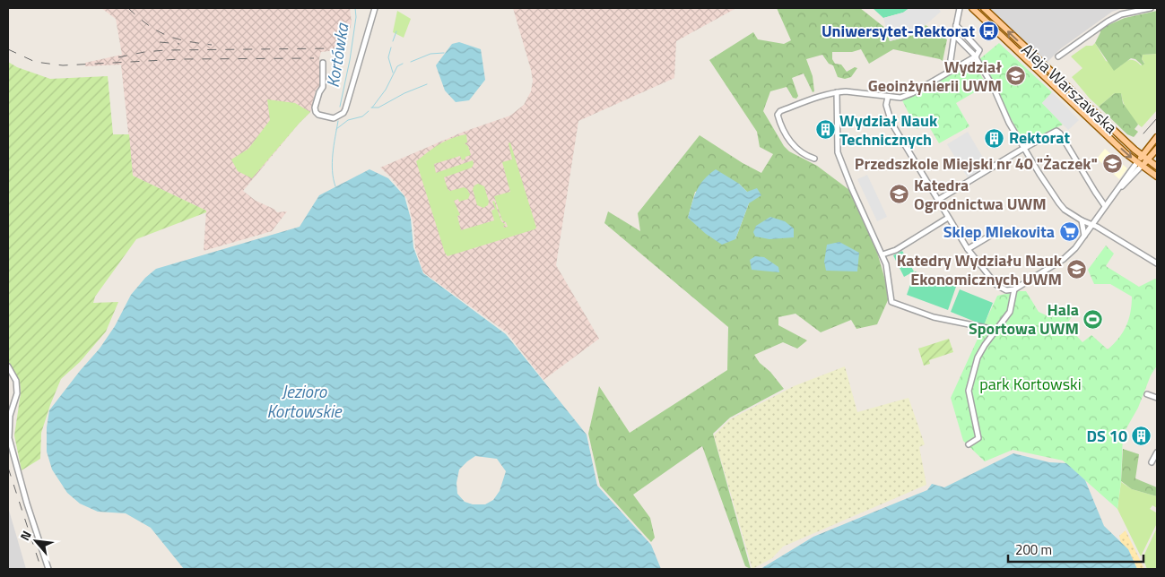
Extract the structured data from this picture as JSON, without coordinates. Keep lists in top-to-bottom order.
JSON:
{
  "streets": {
    "main road": ["Aleja Warszawska"]
  },
  "water": ["Kortówka", "Jezioro Kortowskie"],
  "parks": ["park Kortowski"],
  "places": {
    "bus stop": ["Uniwersytet-Rektorat"],
    "school or university": [
      "Wydział Geoinżynierii UWM",
      "Przedszkole Miejski nr 40 \"Żaczek\"",
      "Katedra Ogrodnictwa UWM",
      "Katedry Wydziału Nauk Ekonomicznych UWM"
    ],
    "building": ["Wydział Nauk Technicznych", "Rektorat", "DS 10"],
    "supermarket": ["Sklep Mlekovita"],
    "sports": ["Hala Sportowa UWM"]
  },
  "scale_bar": "200 m",
  "north": "top left"
}
